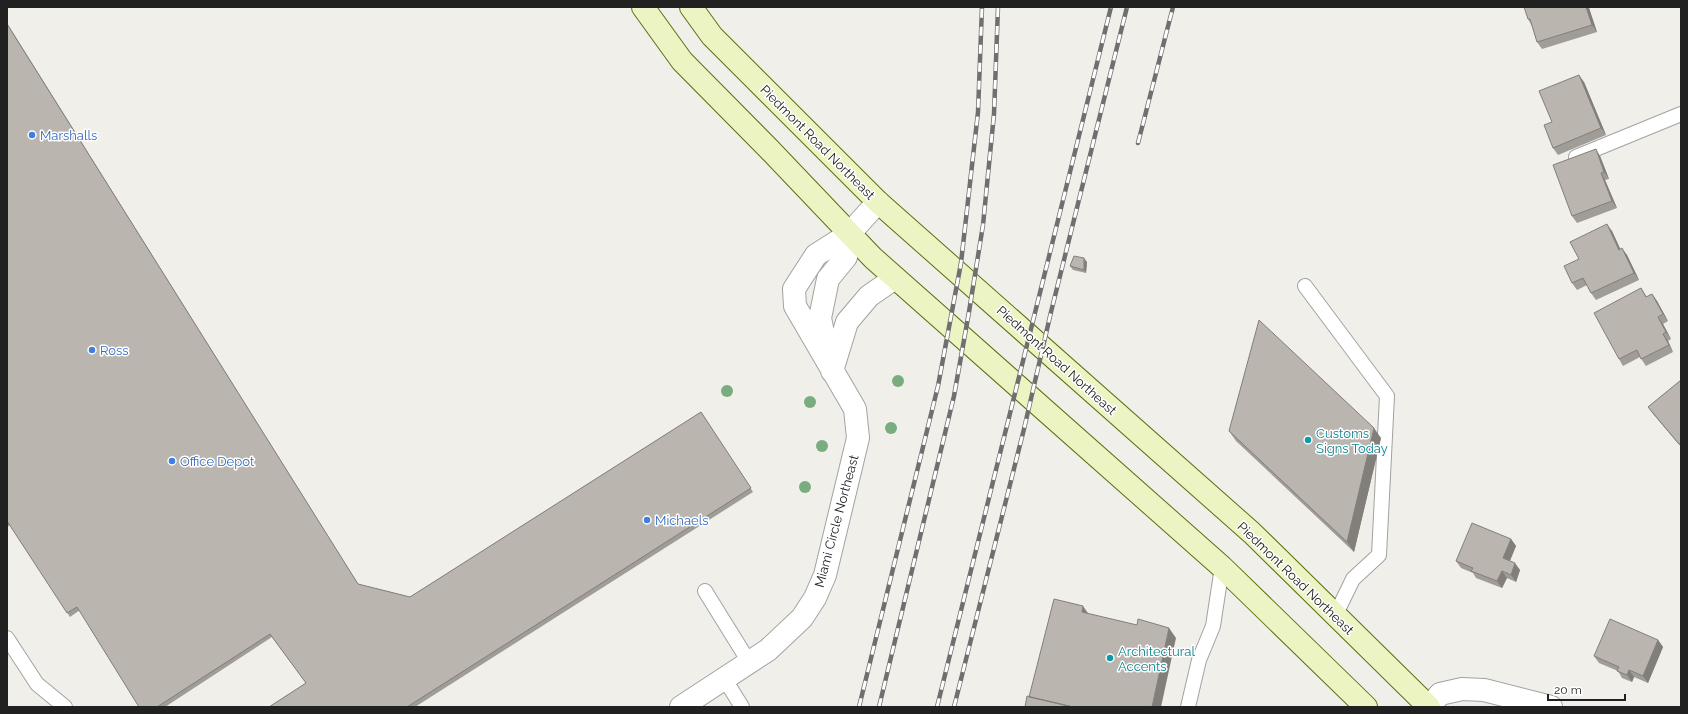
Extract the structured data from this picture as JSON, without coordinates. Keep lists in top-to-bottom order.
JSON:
{
  "streets": {
    "main road": ["Piedmont Road Northeast"],
    "street": ["Miami Circle Northeast"]
  },
  "crossings": [
    ["Piedmont Road Northeast", "Miami Circle Northeast"]
  ],
  "places": [
    "Marshalls",
    "Ross",
    "Customs Signs Today",
    "Office Depot",
    "Michaels",
    "Architectural Accents"
  ],
  "scale_bar": "20 m"
}
